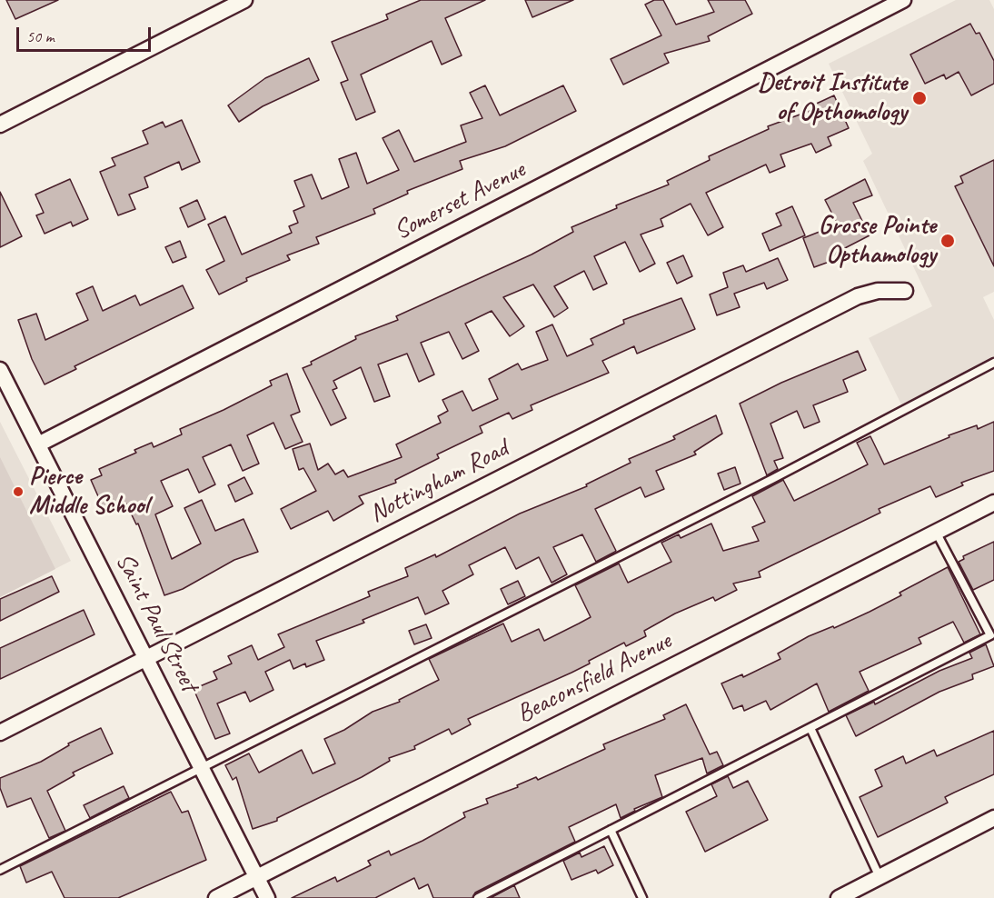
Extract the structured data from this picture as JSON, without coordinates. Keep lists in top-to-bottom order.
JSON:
{
  "streets": {
    "street": [
      "Somerset Avenue",
      "Nottingham Road",
      "Saint Paul Street",
      "Beaconsfield Avenue"
    ]
  },
  "crossings": [
    ["Somerset Avenue", "Saint Paul Street"],
    ["Nottingham Road", "Saint Paul Street"],
    ["Saint Paul Street", "Beaconsfield Avenue"]
  ],
  "places": ["Detroit Institute of Opthomology", "Grosse Pointe Opthamology", "Pierce Middle School"],
  "scale_bar": "50 m"
}
